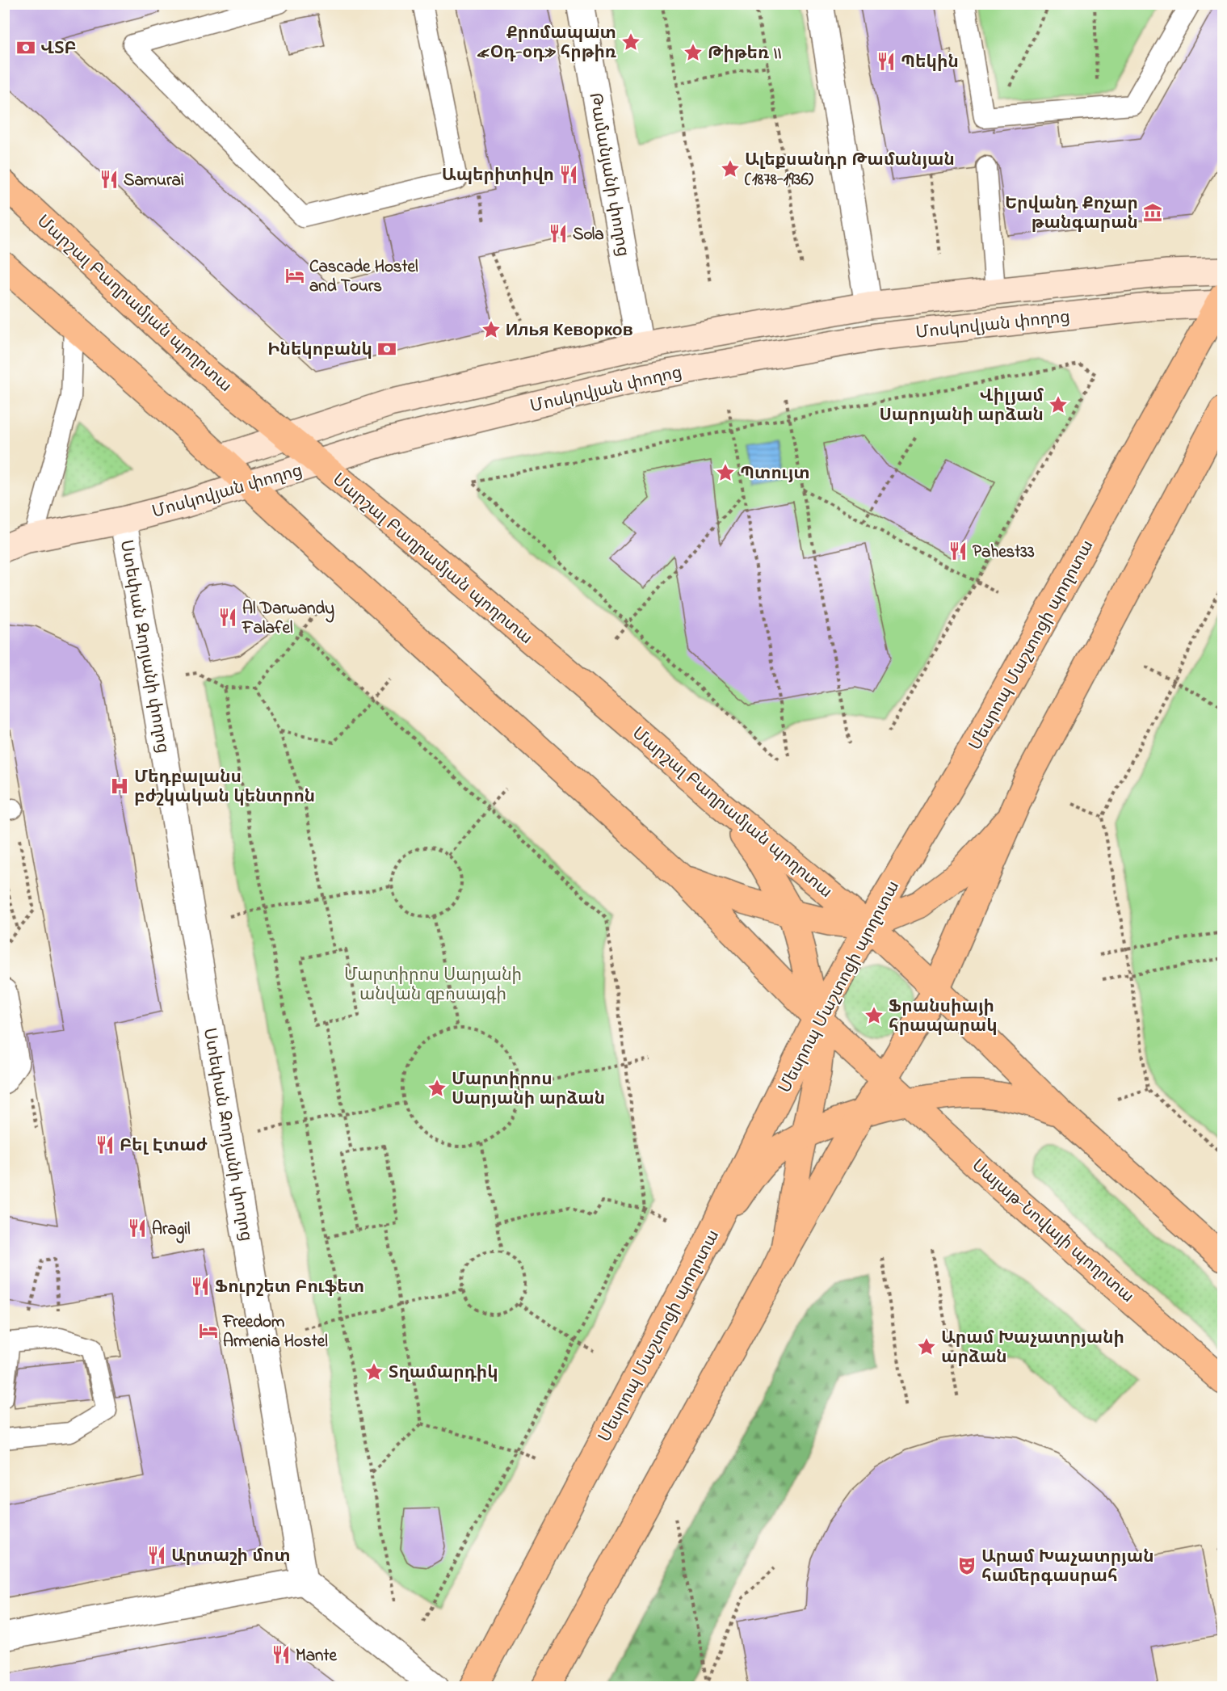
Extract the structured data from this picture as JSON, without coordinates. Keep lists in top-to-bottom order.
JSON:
{
  "streets": {
    "main road": [
      "Մարշալ Բաղրամյան պողոտա",
      "Մոսկովյան փողոց",
      "Մեսրոպ Մաշտոցի պողոտա",
      "Սայաթ-Նովայի պողոտա"
    ],
    "street": ["Թամանյանի փողոց", "Ստեփան Զորյանի փողոց"]
  },
  "crossings": [
    ["Թամանյանի փողոց", "Մոսկովյան փողոց"],
    ["Մարշալ Բաղրամյան պողոտա", "Մոսկովյան փողոց"],
    ["Մարշալ Բաղրամյան պողոտա", "Մեսրոպ Մաշտոցի պողոտա"],
    ["Մոսկովյան փողոց", "Մեսրոպ Մաշտոցի պողոտա"],
    ["Մոսկովյան փողոց", "Ստեփան Զորյանի փողոց"]
  ],
  "parks": ["Մարտիրոս Սարյանի անվան զբոսայգի"],
  "places": {
    "place": [
      "Քրոմապատ «Օդ-օդ» հրթիռ",
      "Թիթեռ II",
      "Ալեքսանդր Թամանյան (1878-1936)",
      "Илья Кеворков",
      "Վիլյամ Սարոյանի արձան",
      "Պտույտ",
      "Ֆրանսիայի հրապարակ",
      "Մարտիրոս Սարյանի արձան",
      "Արամ Խաչատրյանի արձան",
      "Տղամարդիկ"
    ],
    "bank": ["ՎՏԲ", "Ինեկոբանկ"],
    "restaurant": [
      "Պեկին",
      "Ապերիտիվո",
      "Samurai",
      "Sola",
      "Pahest33",
      "Al Darwandy Falafel",
      "Բել Էտաժ",
      "Aragil",
      "Ֆուրշետ Բուֆետ",
      "Արտաշի մոտ",
      "Mante"
    ],
    "museum": ["Երվանդ Քոչար թանգարան"],
    "hotel": ["Cascade Hostel and Tours", "Freedom Armenia Hostel"],
    "hospital": ["Մեդբալանս բժշկական կենտրոն"],
    "theatre": ["Արամ Խաչատրյան համերգասրահ"]
  }
}
